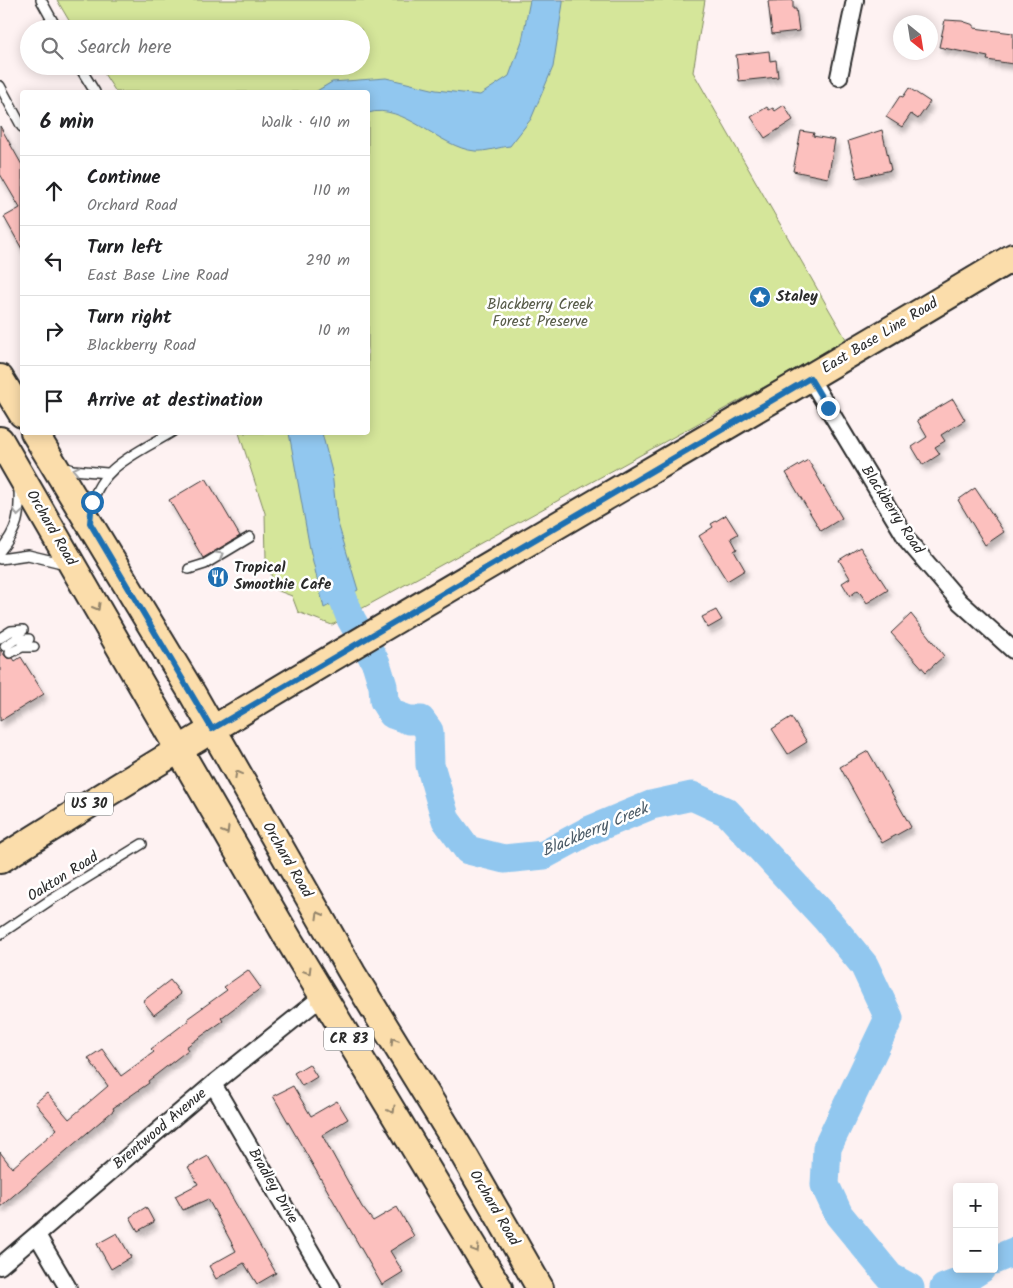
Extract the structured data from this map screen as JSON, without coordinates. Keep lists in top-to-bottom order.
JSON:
{
  "streets": {
    "main road": [
      "East Base Line Road",
      "Orchard Road",
      "US 30",
      "CR 83"
    ],
    "street": ["Blackberry Road", "Brentwood Avenue", "Bradley Drive"],
    "lane": ["Oakton Road"]
  },
  "crossings": [
    ["East Base Line Road", "Blackberry Road"],
    ["East Base Line Road", "Orchard Road"],
    ["Orchard Road", "Brentwood Avenue"],
    ["Brentwood Avenue", "Bradley Drive"]
  ],
  "water": ["Blackberry Creek"],
  "parks": ["Blackberry Creek Forest Preserve"],
  "places": {
    "place": ["Staley"],
    "restaurant": ["Tropical Smoothie Cafe"]
  },
  "north": "bottom right",
  "page": {
    "search": "Search here",
    "heading": ["6 min", "Walk · 410 m"],
    "list": [
      ["Continue", "Orchard Road", "110 m"],
      ["Turn left", "East Base Line Road", "290 m"],
      ["Turn right", "Blackberry Road", "10 m"],
      "Arrive at destination"
    ],
    "map_buttons": ["+", "−"]
  }
}
